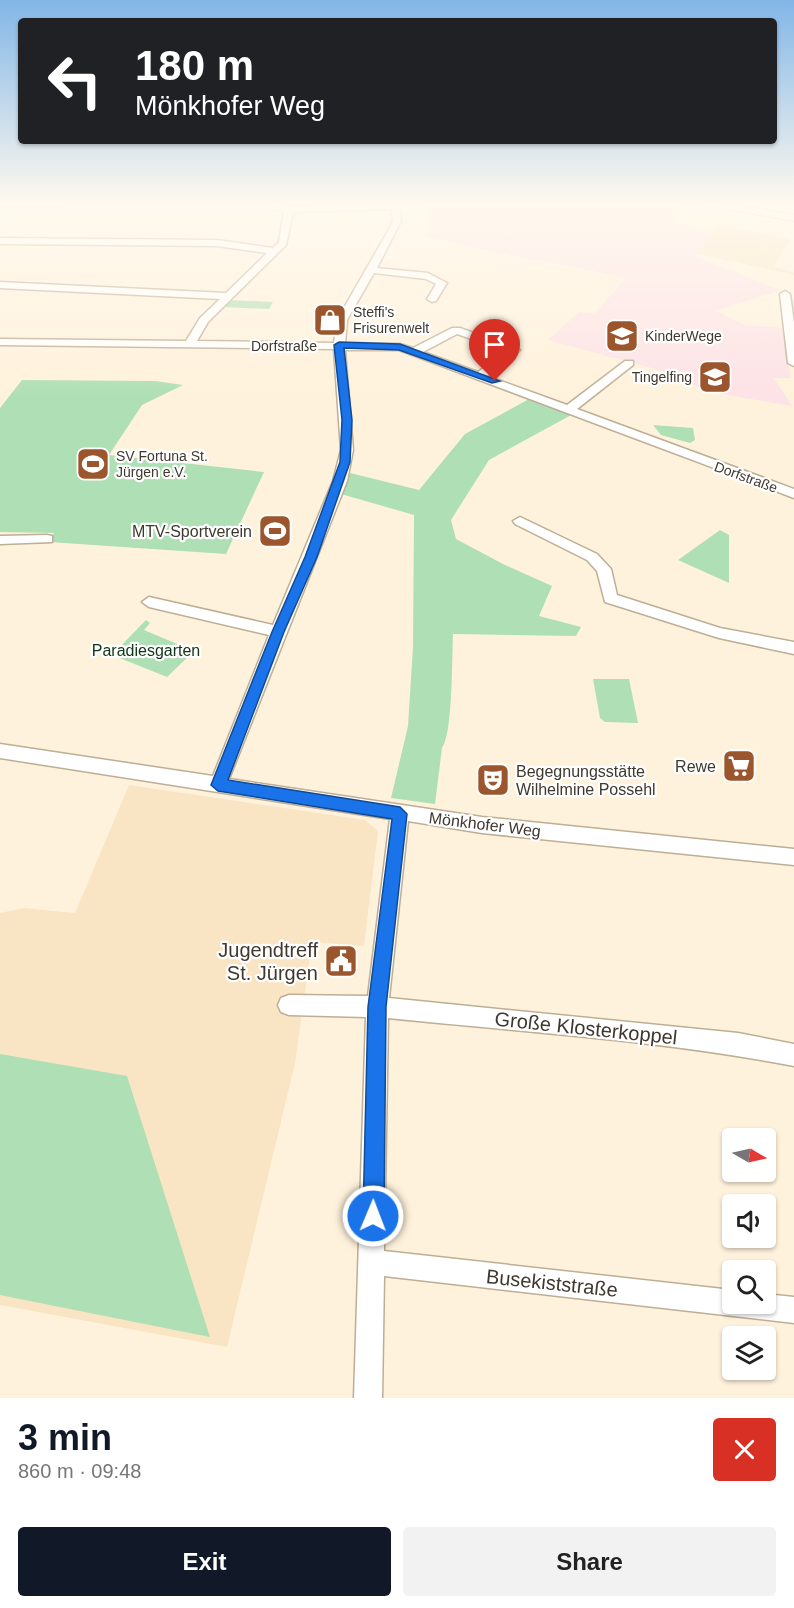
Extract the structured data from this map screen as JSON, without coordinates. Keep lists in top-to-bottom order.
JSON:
{
  "streets": {
    "street": [
      "Dorfstraße",
      "Mönkhofer Weg",
      "Große Klosterkoppel",
      "Busekiststraße"
    ]
  },
  "parks": ["Paradiesgarten"],
  "places": {
    "shop": ["Steffi's Frisurenwelt"],
    "school or university": ["KinderWege", "Tingelfing"],
    "sports": ["SV Fortuna St. Jürgen e.V.", "MTV-Sportverein"],
    "supermarket": ["Rewe"],
    "theatre": ["Begegnungsstätte Wilhelmine Possehl"],
    "public building": ["Jugendtreff St. Jürgen"]
  },
  "north": "right",
  "page": {
    "turn": ["180 m", "Mönkhofer Weg"],
    "heading": ["3 min", "860 m · 09:48"],
    "buttons": ["Exit", "Share"]
  }
}
